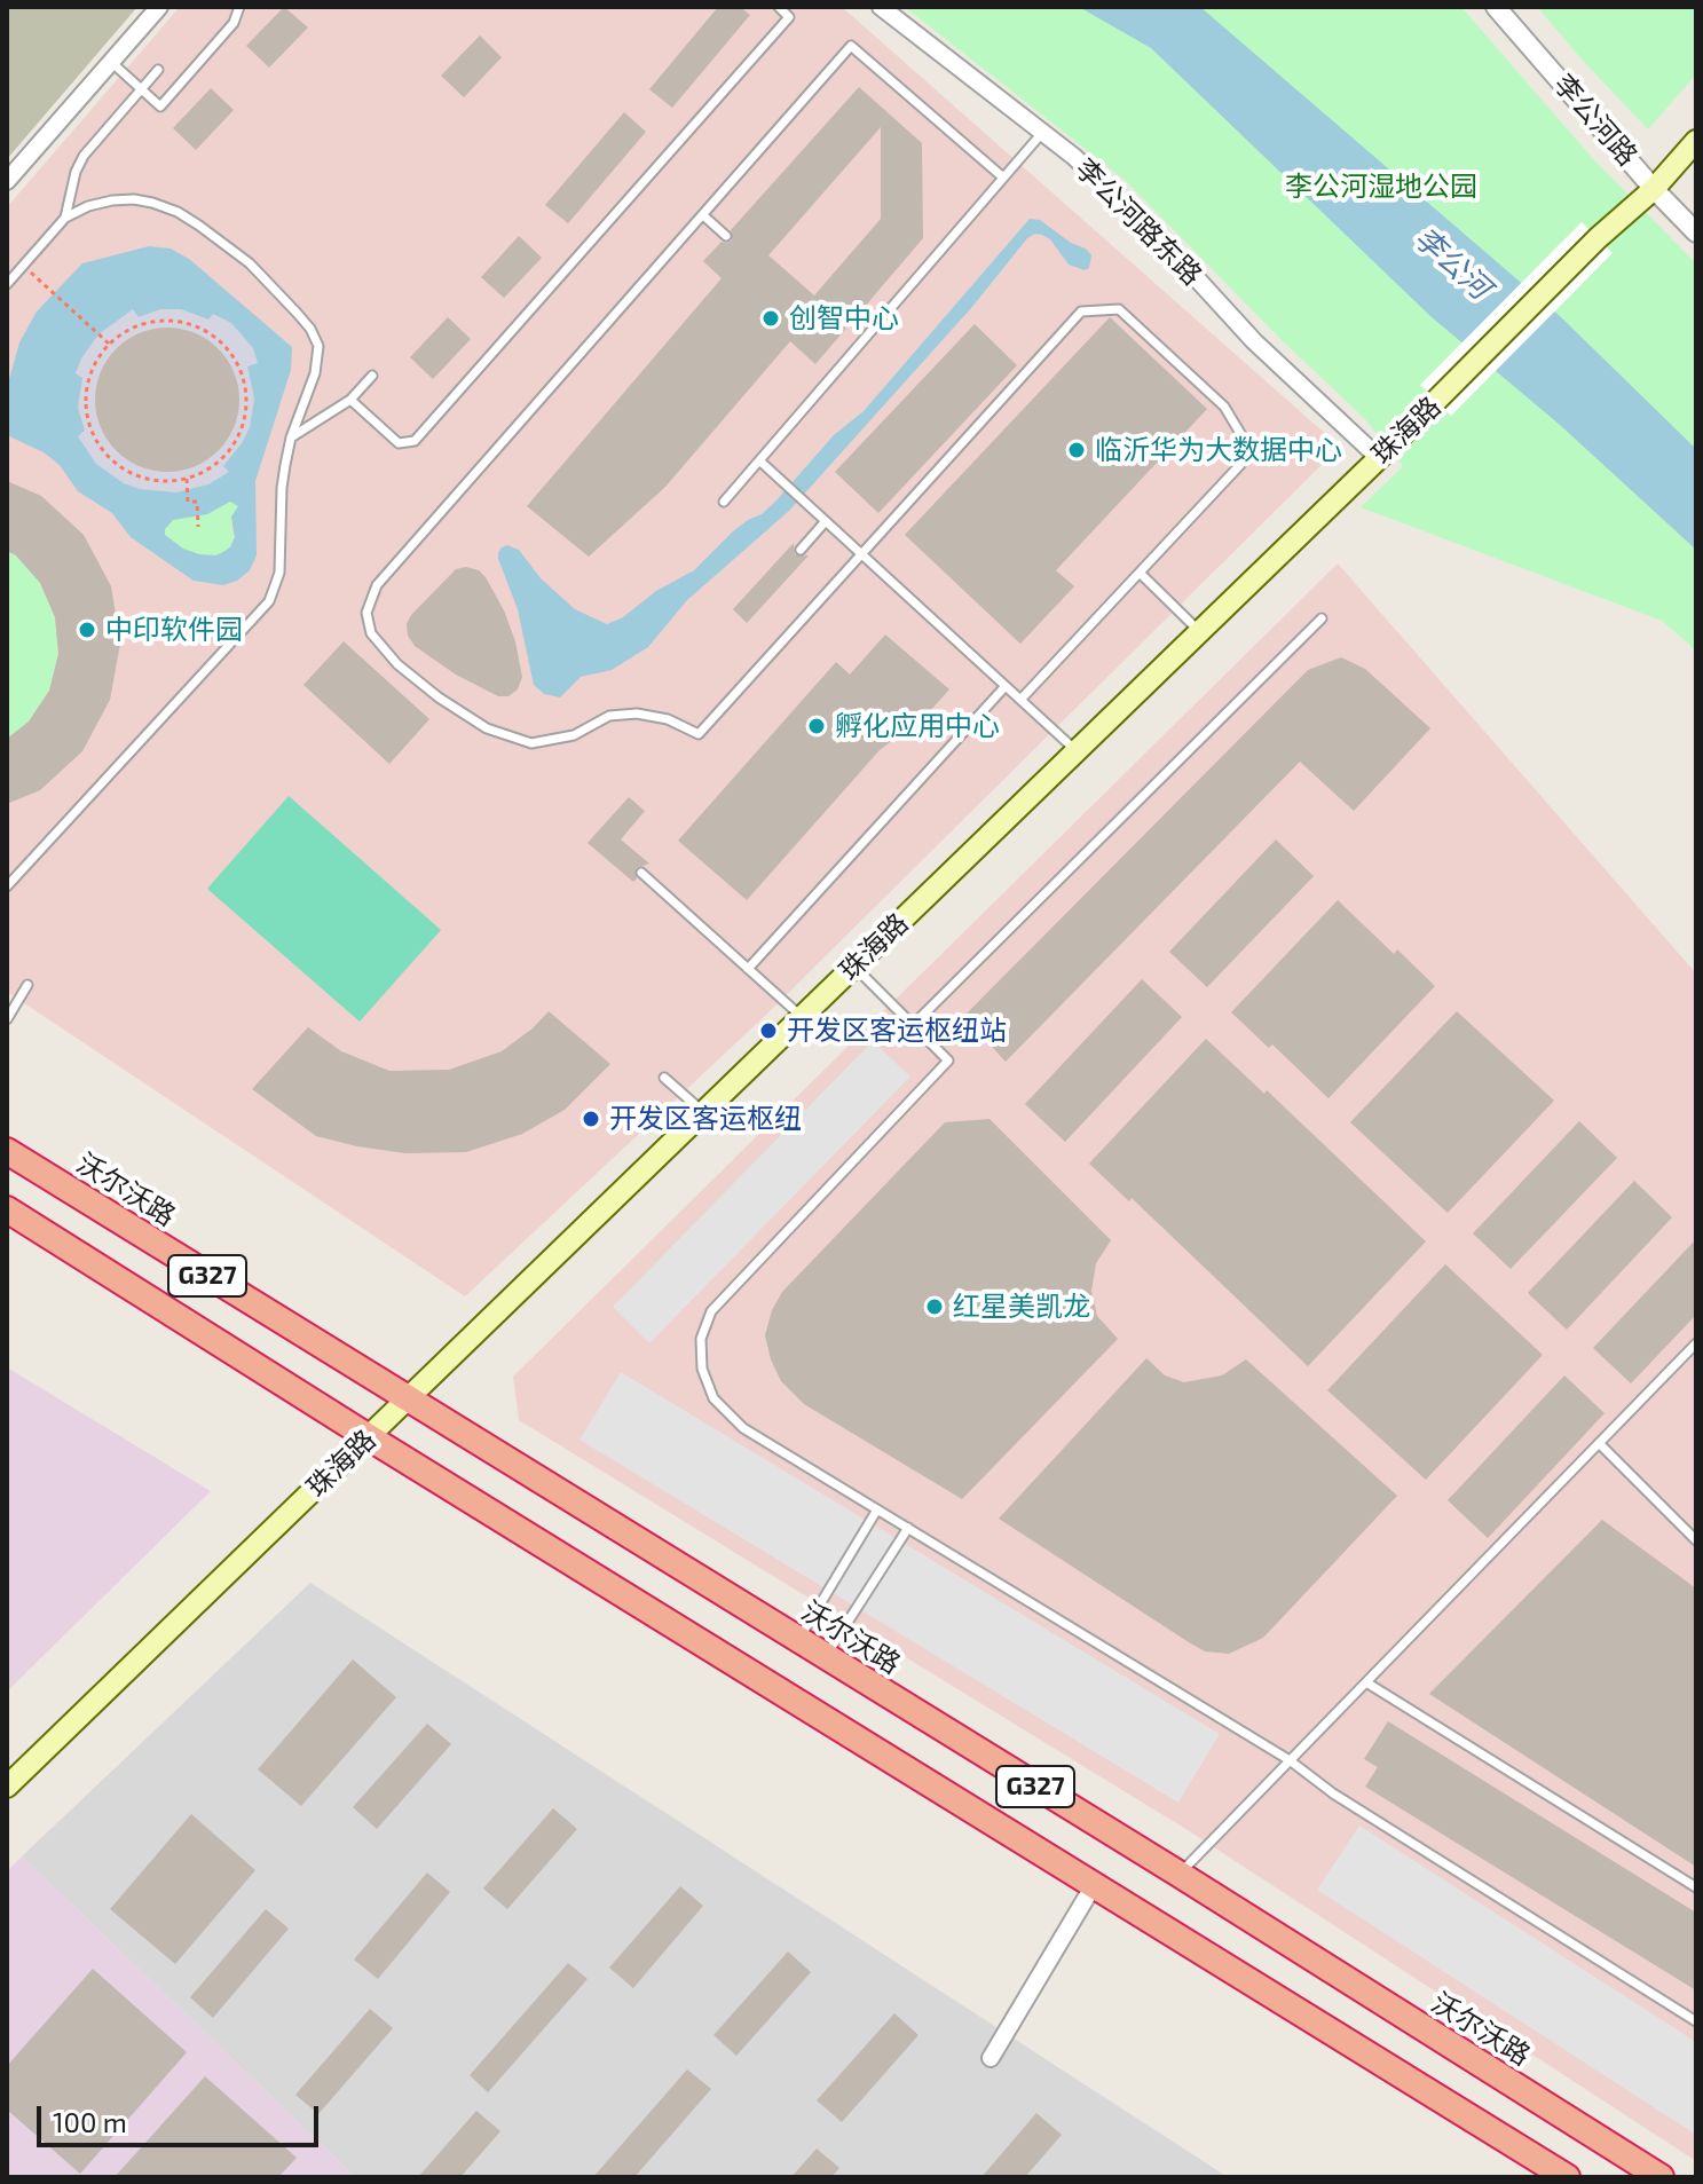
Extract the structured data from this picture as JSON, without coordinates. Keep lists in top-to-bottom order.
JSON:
{
  "streets": {
    "highway": ["沃尔沃路", "G327"],
    "main road": ["珠海路"],
    "street": ["李公河路", "李公河路东路"]
  },
  "crossings": [
    ["李公河路", "珠海路"],
    ["李公河路东路", "珠海路"],
    ["珠海路", "沃尔沃路"],
    ["珠海路", "G327"]
  ],
  "water": ["李公河"],
  "parks": ["李公河湿地公园"],
  "places": [
    "创智中心",
    "临沂华为大数据中心",
    "中印软件园",
    "孵化应用中心",
    "开发区客运枢纽站",
    "开发区客运枢纽",
    "红星美凯龙"
  ],
  "scale_bar": "100 m"
}
